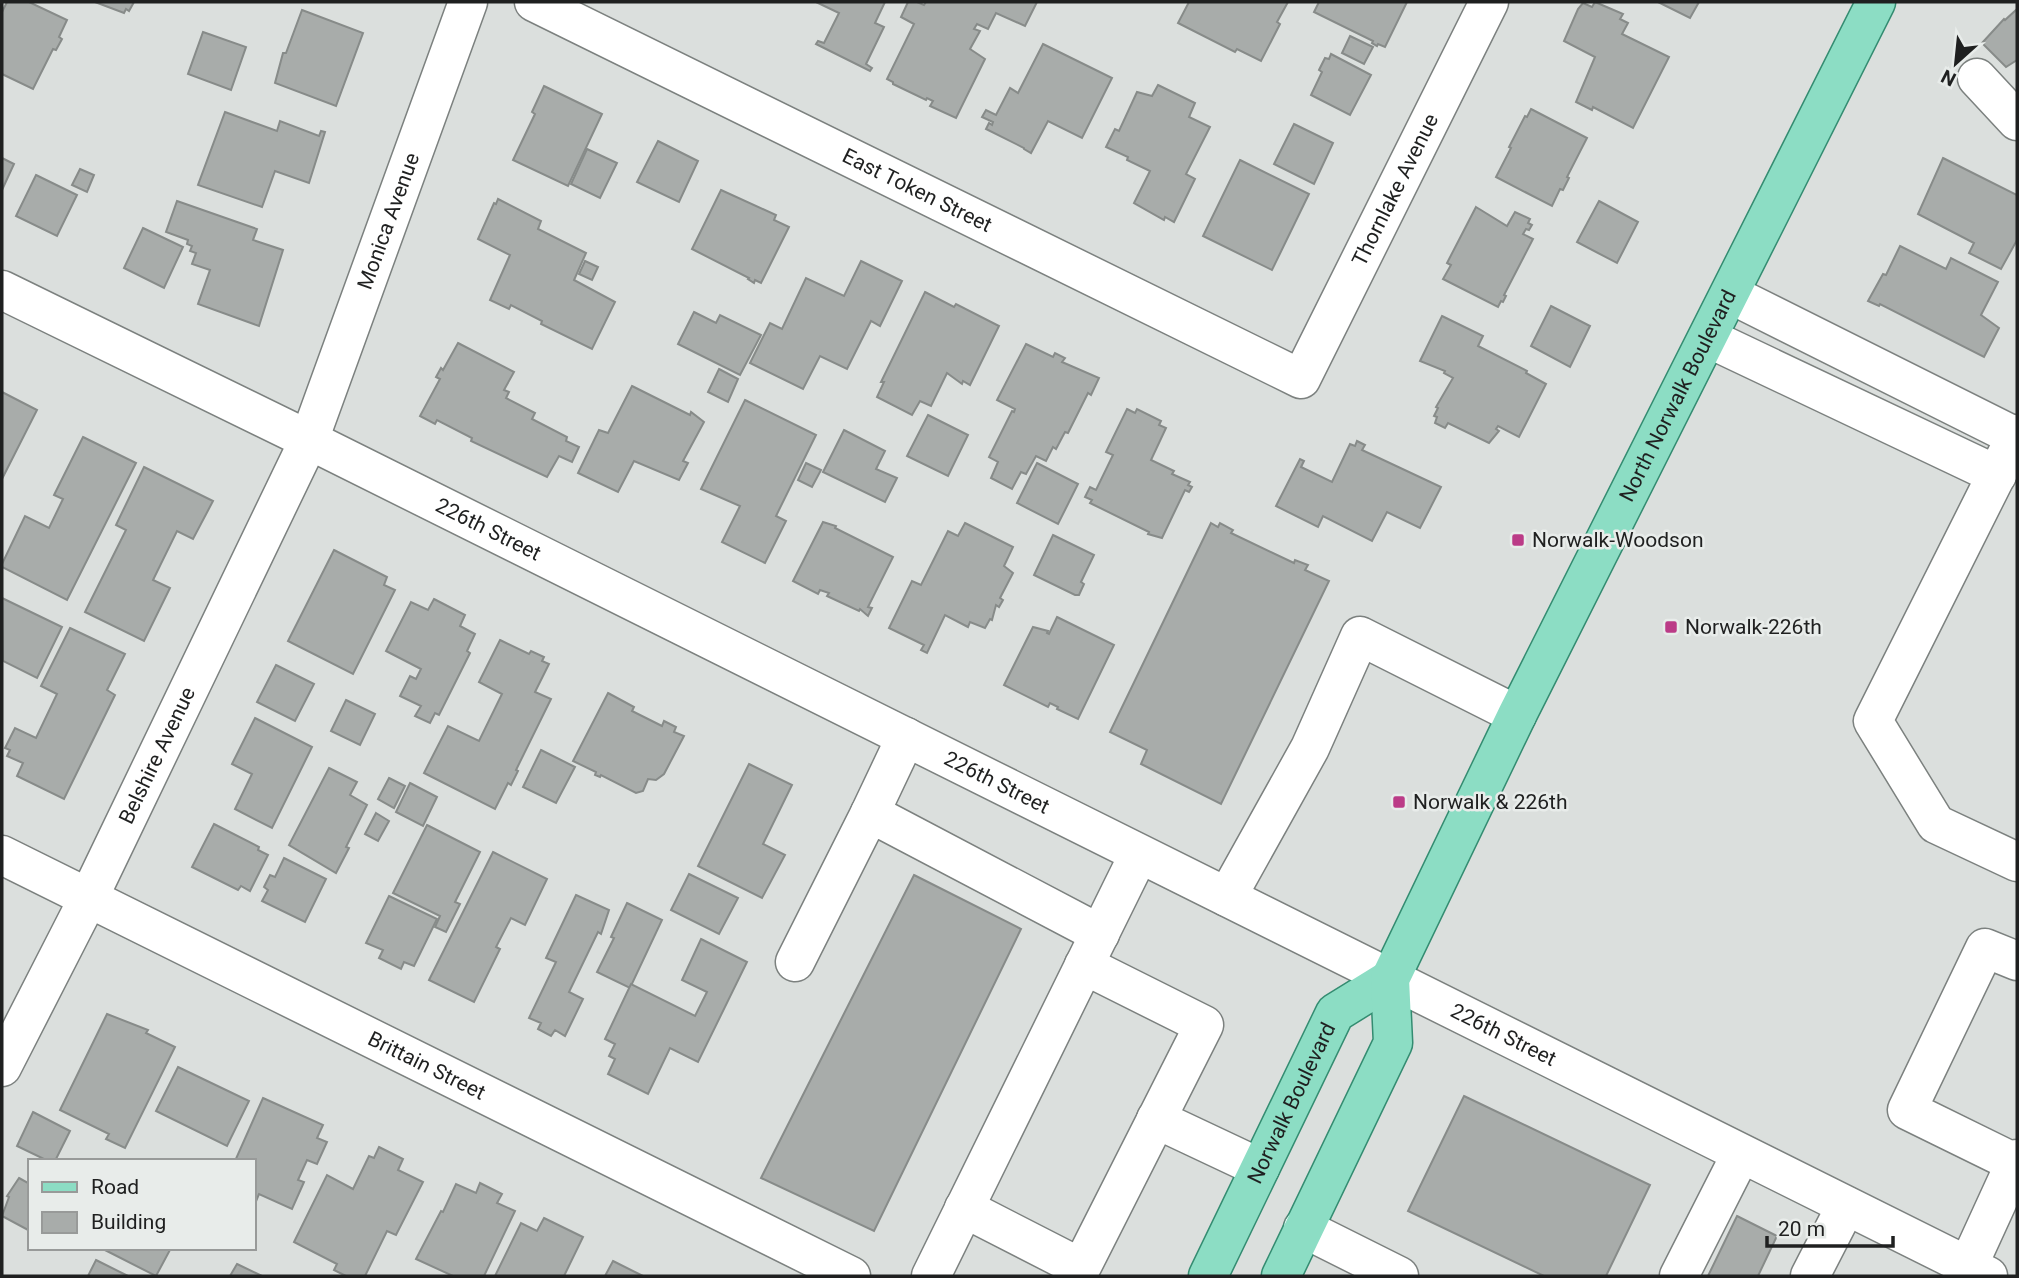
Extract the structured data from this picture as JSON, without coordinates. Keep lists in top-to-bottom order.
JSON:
{
  "streets": {
    "main road": ["North Norwalk Boulevard", "Norwalk Boulevard"],
    "street": [
      "East Token Street",
      "Thornlake Avenue",
      "Monica Avenue",
      "226th Street",
      "Belshire Avenue",
      "Brittain Street"
    ]
  },
  "crossings": [
    ["East Token Street", "Thornlake Avenue"],
    ["Monica Avenue", "226th Street"],
    ["Monica Avenue", "Belshire Avenue"],
    ["North Norwalk Boulevard", "226th Street"],
    ["North Norwalk Boulevard", "Norwalk Boulevard"],
    ["226th Street", "Belshire Avenue"],
    ["226th Street", "Norwalk Boulevard"],
    ["Belshire Avenue", "Brittain Street"]
  ],
  "places": {
    "transit": ["Norwalk-Woodson", "Norwalk-226th", "Norwalk & 226th"]
  },
  "legend": ["Road", "Building"],
  "scale_bar": "20 m",
  "north": "bottom left"
}
